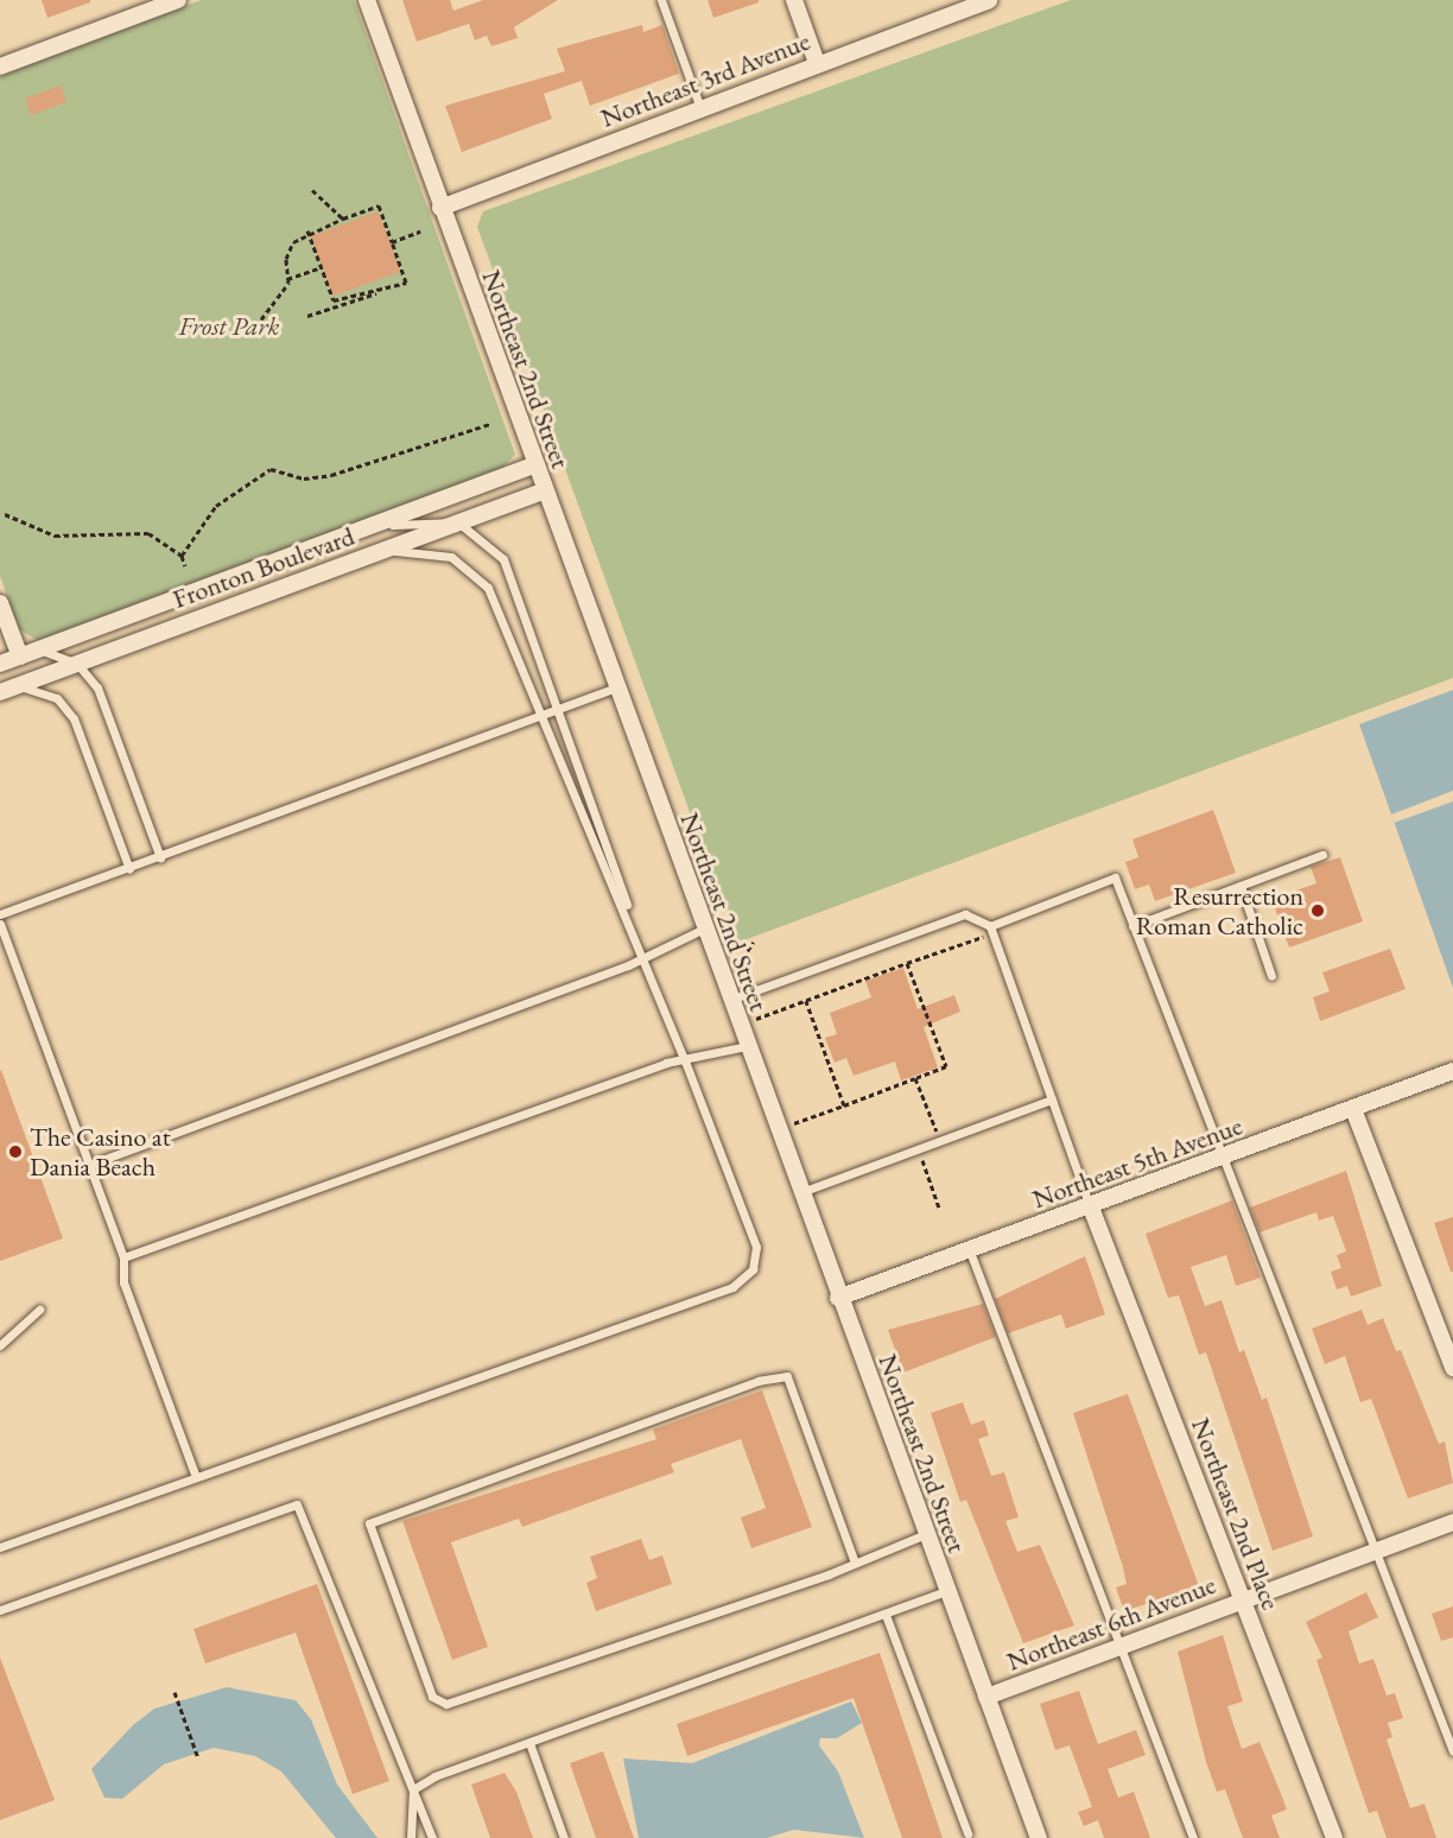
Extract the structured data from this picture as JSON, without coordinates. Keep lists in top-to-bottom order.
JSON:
{
  "streets": {
    "street": [
      "Northeast 3rd Avenue",
      "Northeast 2nd Street",
      "Fronton Boulevard",
      "Northeast 5th Avenue",
      "Northeast 2nd Place",
      "Northeast 6th Avenue"
    ]
  },
  "crossings": [
    ["Northeast 3rd Avenue", "Northeast 2nd Street"],
    ["Northeast 2nd Street", "Fronton Boulevard"],
    ["Northeast 2nd Street", "Northeast 5th Avenue"],
    ["Northeast 2nd Street", "Northeast 6th Avenue"],
    ["Northeast 5th Avenue", "Northeast 2nd Place"],
    ["Northeast 2nd Place", "Northeast 6th Avenue"]
  ],
  "parks": ["Frost Park"],
  "places": ["Resurrection Roman Catholic", "The Casino at Dania Beach"]
}
